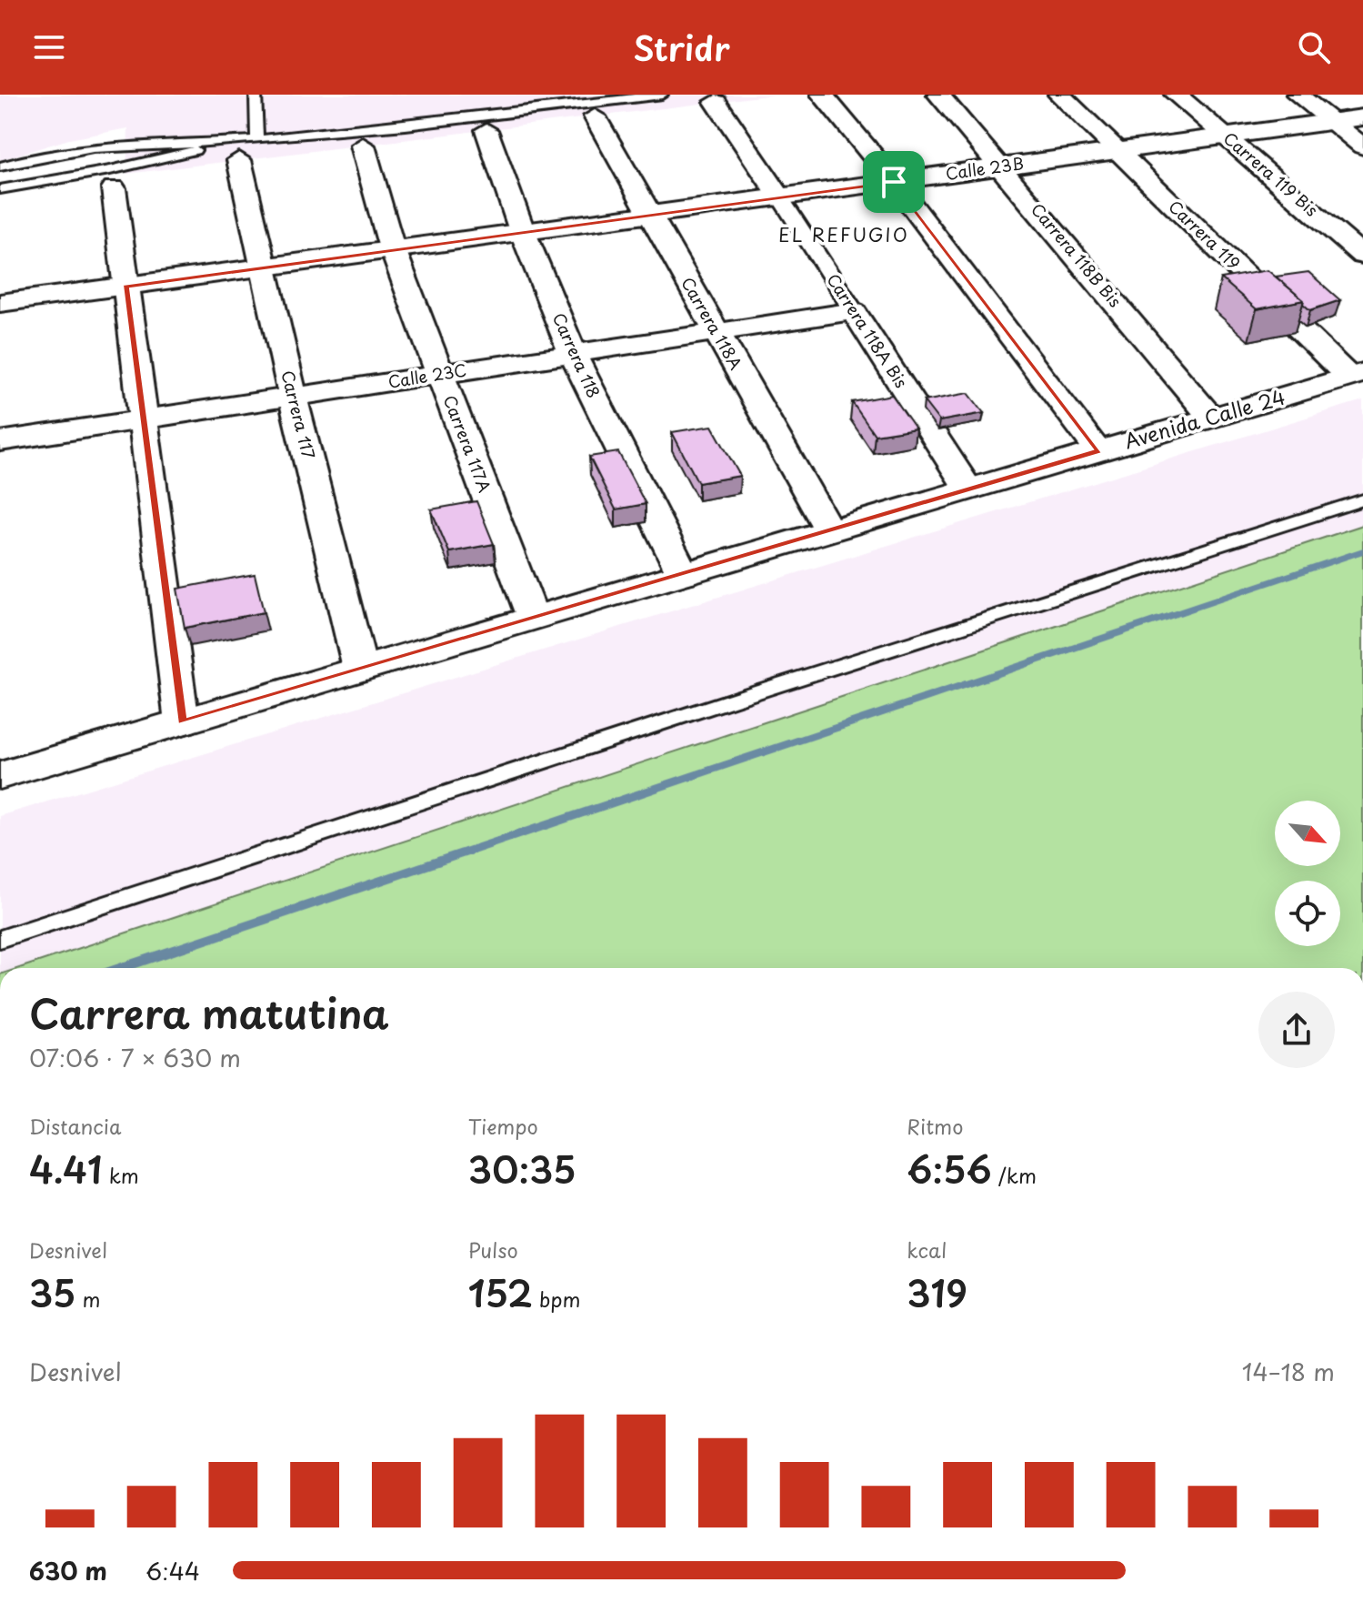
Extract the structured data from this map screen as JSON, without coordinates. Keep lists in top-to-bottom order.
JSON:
{
  "streets": {
    "street": [
      "Calle 23B",
      "Carrera 119 Bis",
      "Carrera 119",
      "Carrera 118B Bis",
      "Carrera 118A",
      "Carrera 118A Bis",
      "Carrera 118",
      "Calle 23C",
      "Carrera 117",
      "Avenida Calle 24",
      "Carrera 117A"
    ]
  },
  "crossings": [
    ["Calle 23B", "Carrera 119 Bis"],
    ["Calle 23B", "Carrera 119"],
    ["Calle 23B", "Carrera 118B Bis"],
    ["Calle 23B", "Carrera 118A"],
    ["Calle 23B", "Carrera 118A Bis"],
    ["Calle 23B", "Carrera 118"],
    ["Calle 23B", "Carrera 117"],
    ["Calle 23B", "Carrera 117A"],
    ["Carrera 119", "Avenida Calle 24"],
    ["Carrera 118B Bis", "Avenida Calle 24"],
    ["Carrera 118A", "Calle 23C"],
    ["Carrera 118A", "Avenida Calle 24"],
    ["Carrera 118A Bis", "Calle 23C"],
    ["Carrera 118A Bis", "Avenida Calle 24"],
    ["Carrera 118", "Calle 23C"],
    ["Carrera 118", "Avenida Calle 24"],
    ["Calle 23C", "Carrera 117"],
    ["Calle 23C", "Carrera 117A"],
    ["Carrera 117", "Avenida Calle 24"],
    ["Avenida Calle 24", "Carrera 117A"]
  ],
  "districts": ["EL REFUGIO"],
  "north": "bottom right",
  "page": {
    "header": "Stridr",
    "heading": ["Carrera matutina", "07:06 · 7 × 630 m"],
    "stats": [
      ["Distancia", "4.41 km"],
      ["Tiempo", "30:35"],
      ["Ritmo", "6:56 /km"],
      ["Desnivel", "35 m"],
      ["Pulso", "152 bpm"],
      ["kcal", "319"]
    ],
    "chart": ["Desnivel", "14–18 m"],
    "list": [
      {
        "name": "630 m",
        "note": "6:44"
      }
    ]
  }
}
